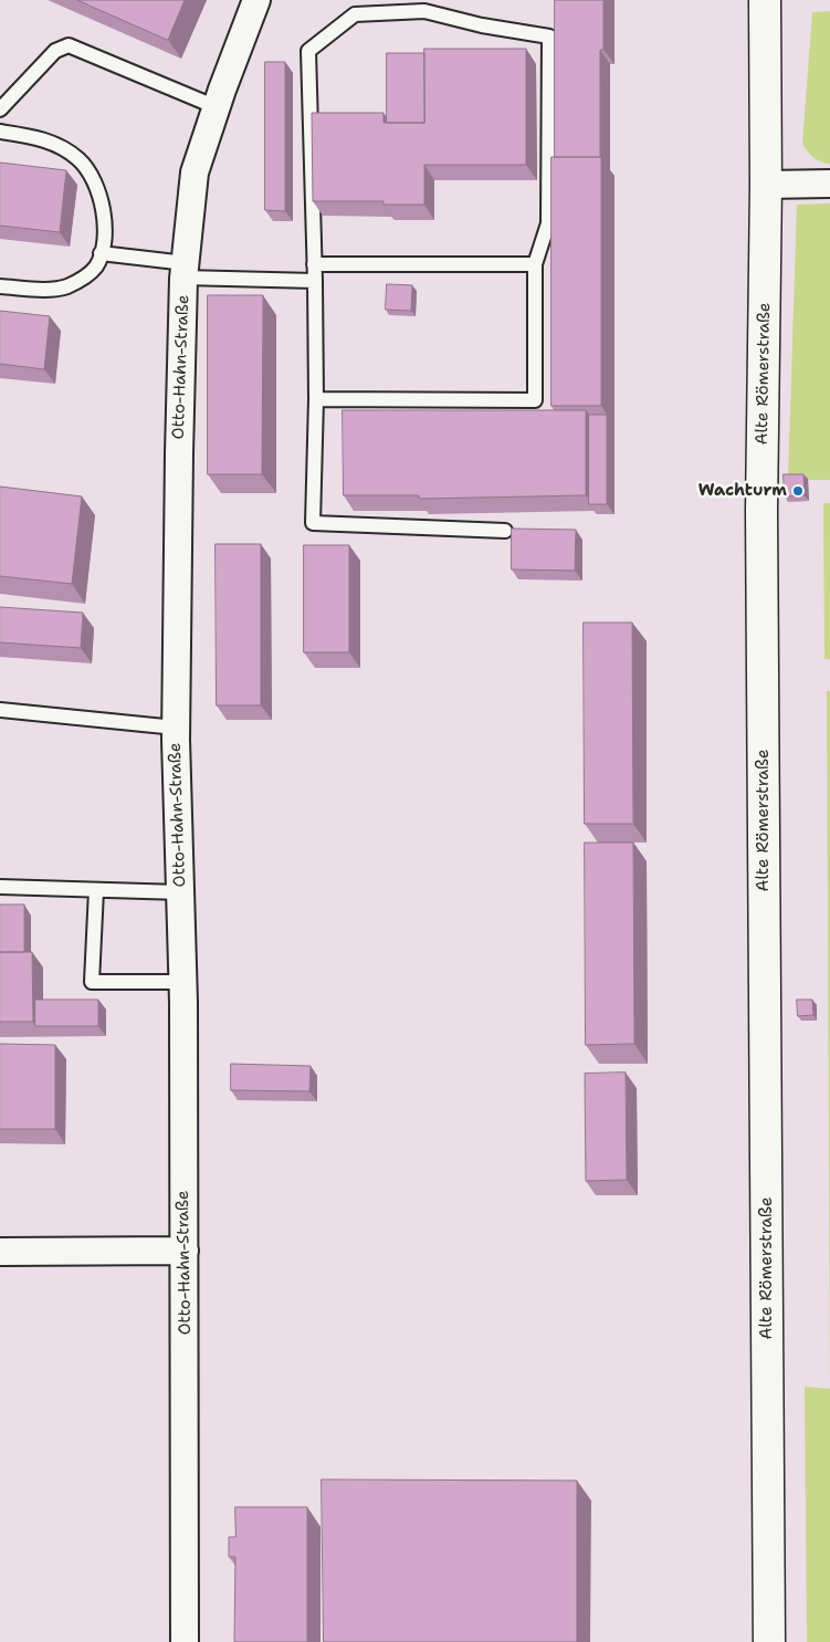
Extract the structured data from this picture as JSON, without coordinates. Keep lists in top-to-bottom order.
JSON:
{
  "streets": {
    "main road": ["Alte Römerstraße"],
    "street": ["Otto-Hahn-Straße"]
  },
  "places": ["Wachturm"]
}
